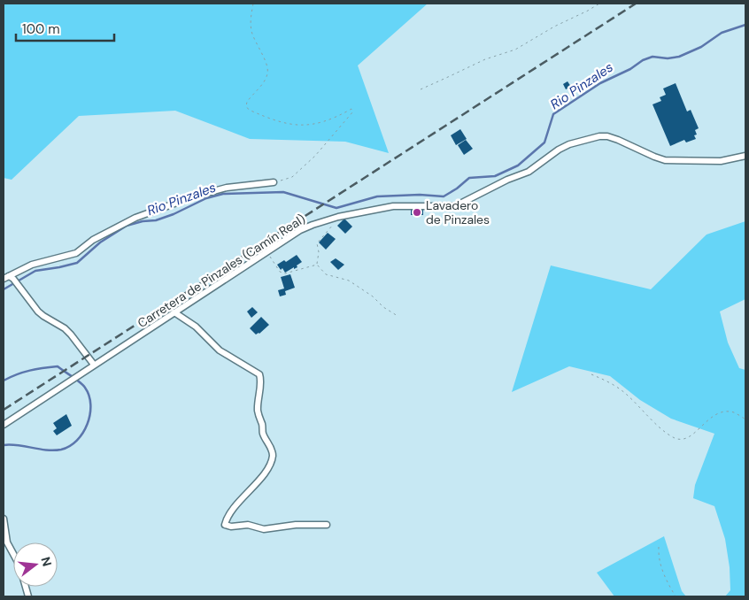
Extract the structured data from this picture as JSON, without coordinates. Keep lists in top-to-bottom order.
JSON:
{
  "streets": {
    "street": ["Carretera de Pinzales (Camín Real)"]
  },
  "water": ["Rio Pinzales"],
  "places": ["Lavadero de Pinzales"],
  "scale_bar": "100 m",
  "north": "right"
}
